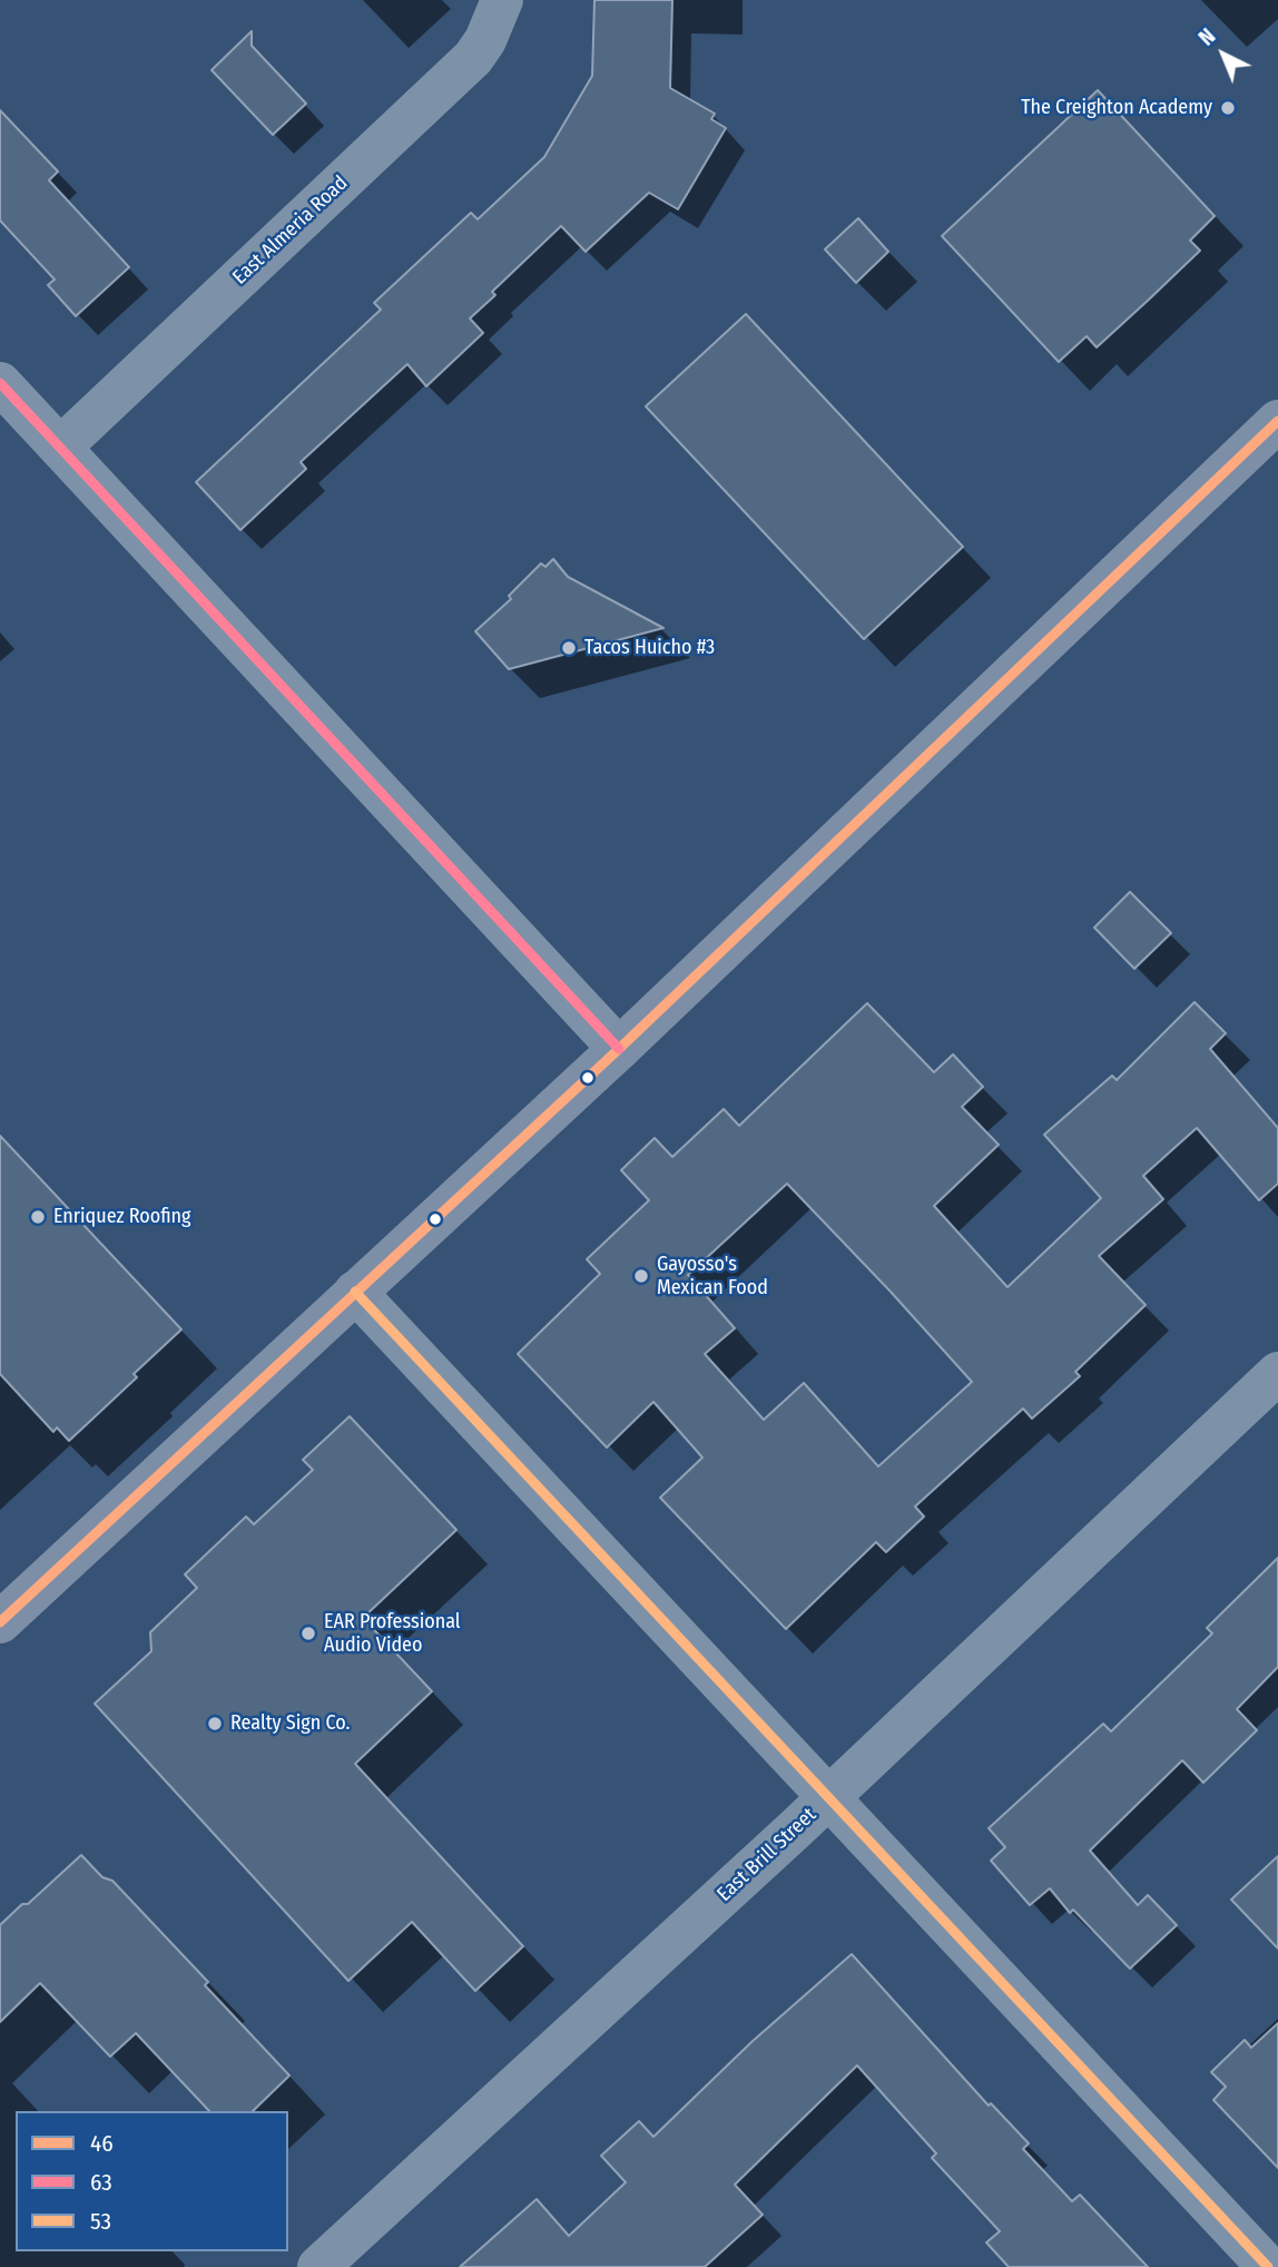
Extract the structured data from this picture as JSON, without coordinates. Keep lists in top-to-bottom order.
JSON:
{
  "streets": {
    "street": ["East Almeria Road", "East Brill Street"]
  },
  "places": [
    "The Creighton Academy",
    "Tacos Huicho #3",
    "Enriquez Roofing",
    "Gayosso's Mexican Food",
    "EAR Professional Audio Video",
    "Realty Sign Co."
  ],
  "lines": ["transit line 63", "transit line 46", "transit line 53"],
  "legend": ["46", "63", "53"],
  "north": "top left"
}
